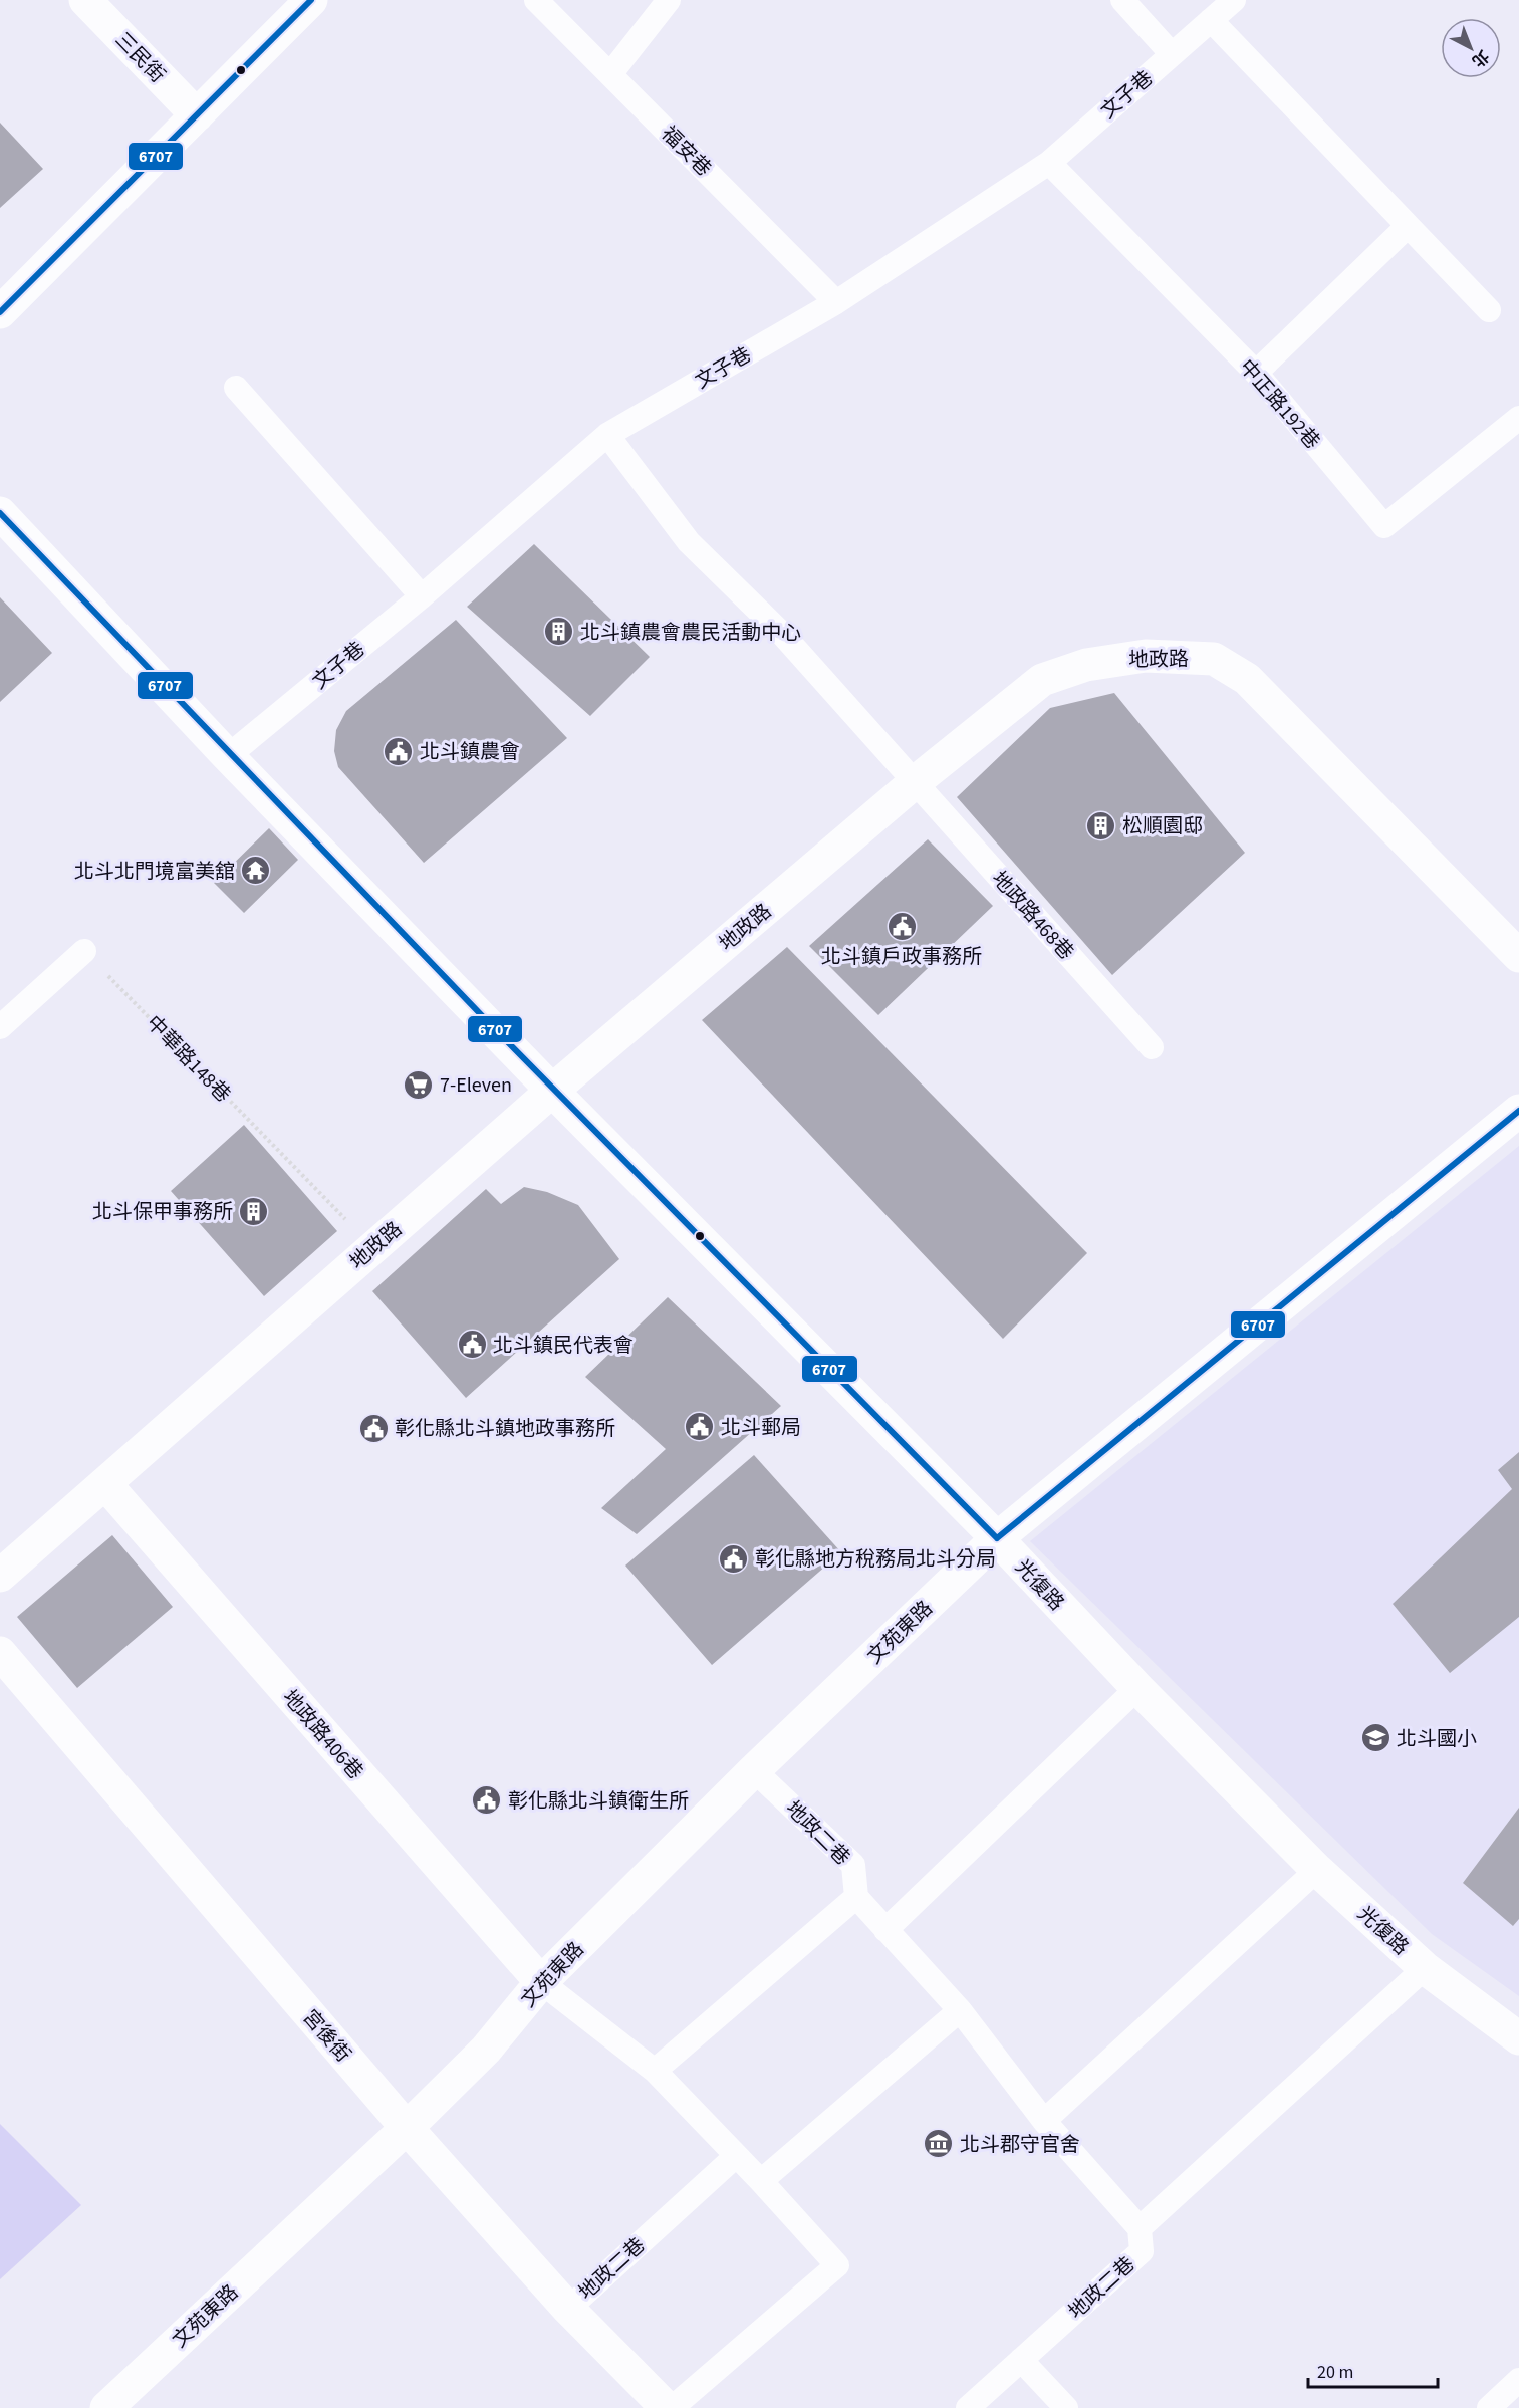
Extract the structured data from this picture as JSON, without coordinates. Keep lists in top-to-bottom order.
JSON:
{
  "streets": {
    "street": [
      "三民街",
      "地政路",
      "光復路",
      "文苑東路",
      "地政路406巷",
      "宮後街"
    ],
    "lane": [
      "文子巷",
      "福安巷",
      "中正路192巷",
      "地政路468巷",
      "地政二巷"
    ],
    "path": ["中華路148巷"]
  },
  "crossings": [
    ["文子巷", "福安巷"],
    ["文子巷", "中正路192巷"],
    ["文子巷", "地政路468巷"],
    ["文子巷", "光復路"],
    ["地政路", "地政路468巷"],
    ["地政路", "中華路148巷"],
    ["地政路", "光復路"],
    ["地政路", "地政路406巷"],
    ["光復路", "文苑東路"],
    ["文苑東路", "地政路406巷"],
    ["文苑東路", "地政二巷"],
    ["文苑東路", "宮後街"],
    ["地政二巷", "宮後街"]
  ],
  "places": {
    "building": ["北斗鎮農會農民活動中心", "松順園邸", "北斗保甲事務所"],
    "public building": [
      "北斗鎮農會",
      "北斗鎮戶政事務所",
      "北斗鎮民代表會",
      "北斗郵局",
      "彰化縣北斗鎮地政事務所",
      "彰化縣地方稅務局北斗分局",
      "彰化縣北斗鎮衛生所"
    ],
    "temple": ["北斗北門境富美舘"],
    "supermarket": ["7-Eleven"],
    "school or university": ["北斗國小"],
    "museum": ["北斗郡守官舍"]
  },
  "lines": ["transit line 6707"],
  "scale_bar": "20 m",
  "north": "bottom right"
}
